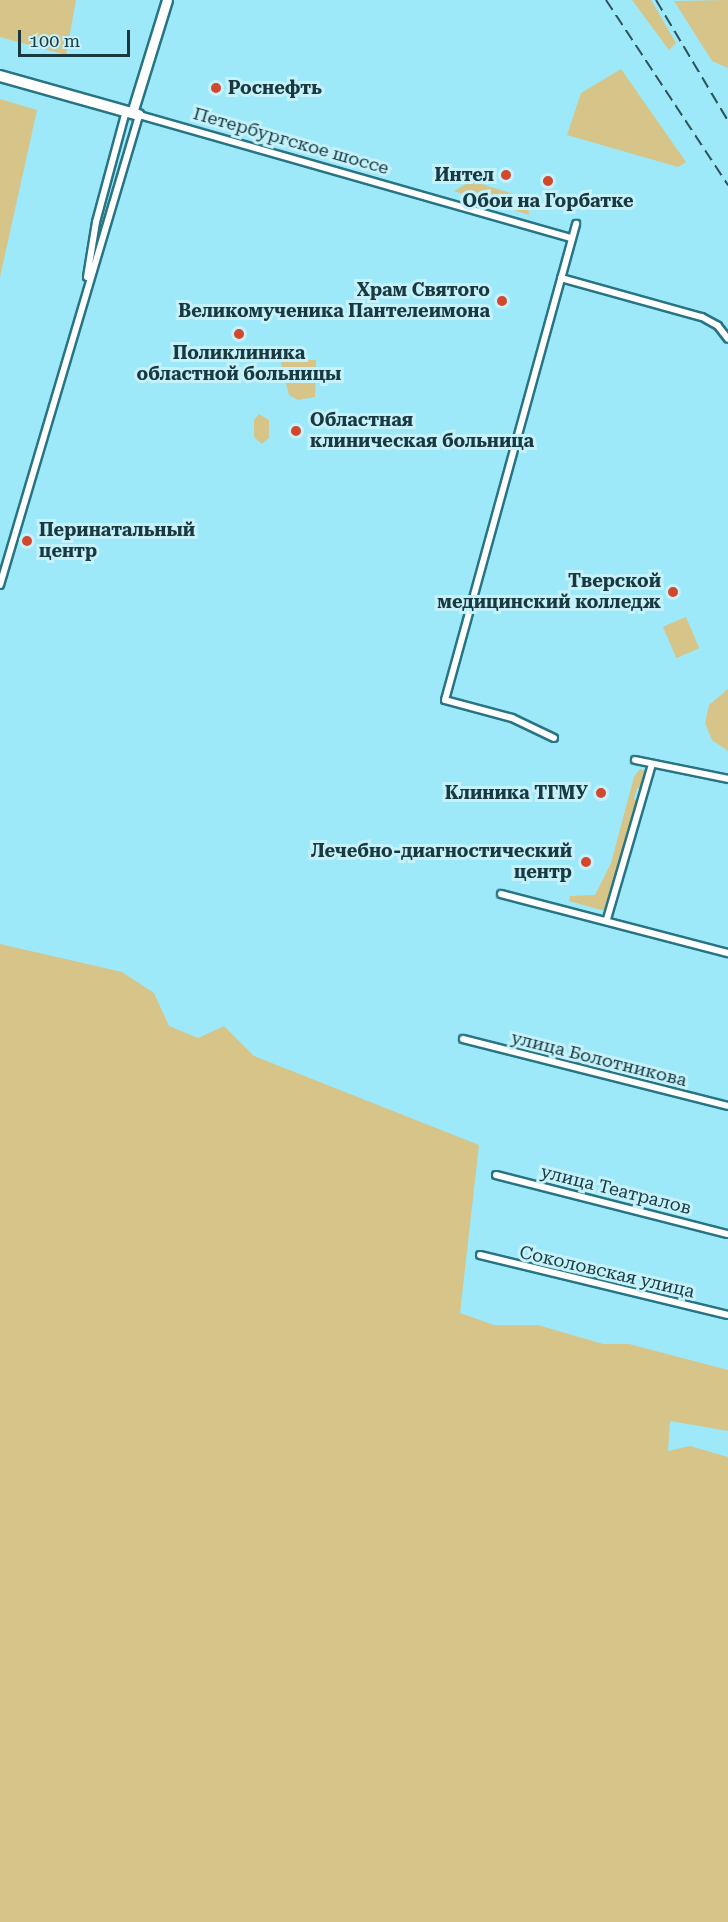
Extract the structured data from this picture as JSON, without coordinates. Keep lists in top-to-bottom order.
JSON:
{
  "streets": {
    "main road": ["Петербургское шоссе"],
    "street": ["улица Болотникова", "улица Театралов", "Соколовская улица"]
  },
  "places": [
    "Роснефть",
    "Интел",
    "Обои на Горбатке",
    "Храм Святого Великомученика Пантелеимона",
    "Поликлиника областной больницы",
    "Областная клиническая больница",
    "Перинатальный центр",
    "Тверской медицинский колледж",
    "Клиника ТГМУ",
    "Лечебно-диагностический центр"
  ],
  "scale_bar": "100 m"
}
